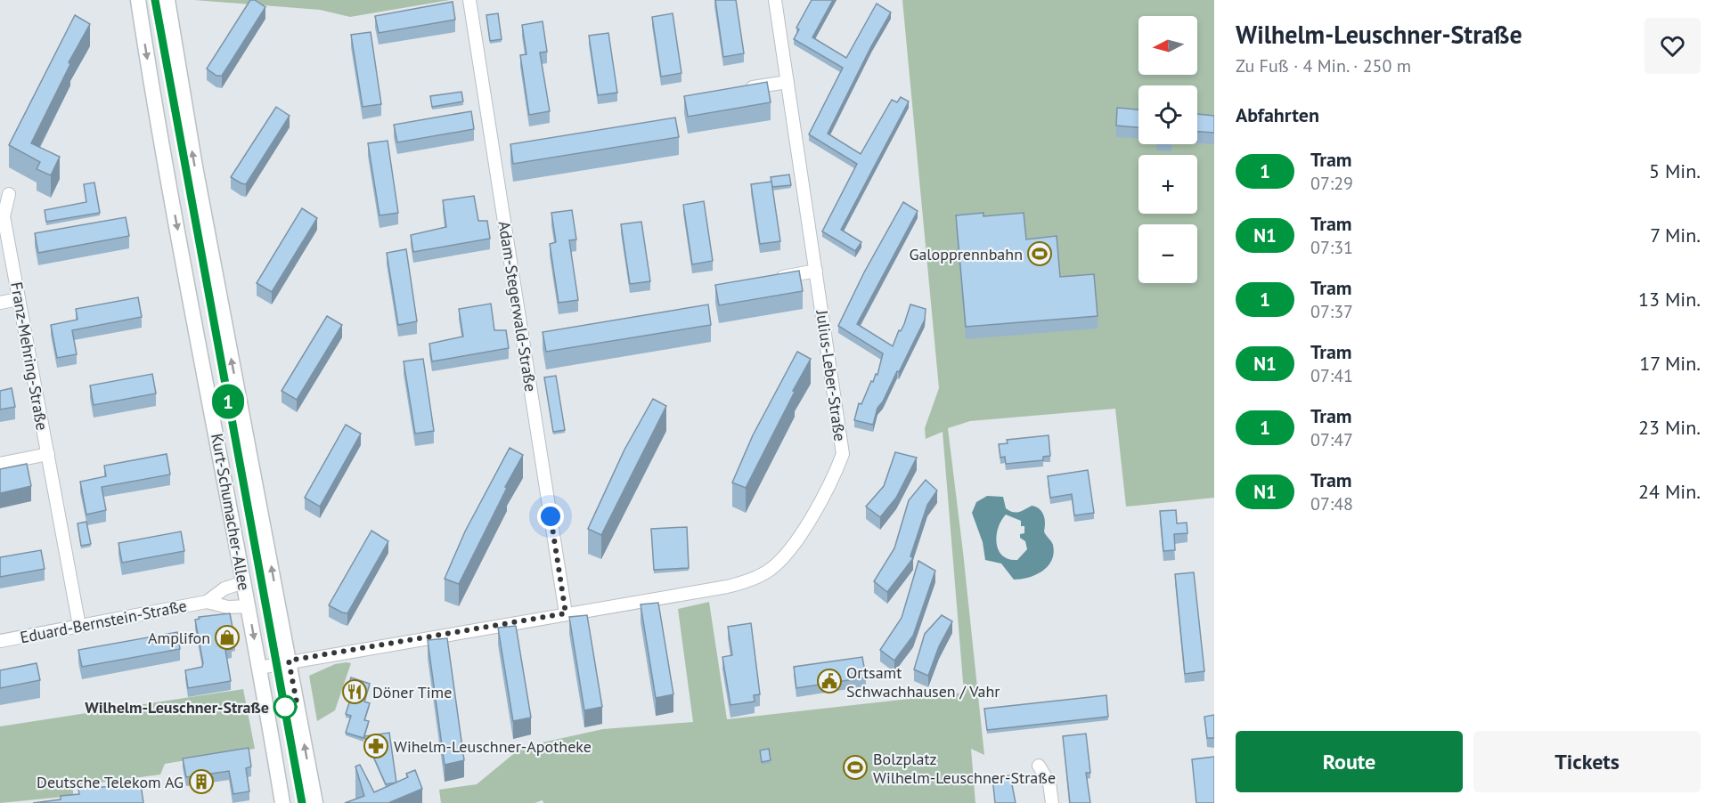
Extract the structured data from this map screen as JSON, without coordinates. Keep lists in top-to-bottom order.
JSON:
{
  "streets": {
    "street": [
      "Adam-Stegerwald-Straße",
      "Franz-Mehring-Straße",
      "Julius-Leber-Straße",
      "Kurt-Schumacher-Allee",
      "Eduard-Bernstein-Straße"
    ]
  },
  "crossings": [
    ["Adam-Stegerwald-Straße", "Julius-Leber-Straße"],
    ["Franz-Mehring-Straße", "Eduard-Bernstein-Straße"],
    ["Kurt-Schumacher-Allee", "Eduard-Bernstein-Straße"]
  ],
  "places": {
    "sports": ["Galopprennbahn", "Bolzplatz Wilhelm-Leuschner-Straße"],
    "shop": ["Amplifon"],
    "public building": ["Ortsamt Schwachhausen / Vahr"],
    "restaurant": ["Döner Time"],
    "other": ["Wilhelm-Leuschner-Straße"],
    "pharmacy": ["Wihelm-Leuschner-Apotheke"],
    "building": ["Deutsche Telekom AG"]
  },
  "lines": ["tram line 1"],
  "north": "left",
  "page": {
    "on_map": "1",
    "heading": [
      ["Wilhelm-Leuschner-Straße", "Zu Fuß · 4 Min. · 250 m"],
      "Abfahrten"
    ],
    "map_buttons": ["+", "−"],
    "list": [
      {
        "mark": "1",
        "name": "Tram",
        "note": "07:29",
        "value": "5 Min."
      },
      {
        "mark": "N1",
        "name": "Tram",
        "note": "07:31",
        "value": "7 Min."
      },
      {
        "mark": "1",
        "name": "Tram",
        "note": "07:37",
        "value": "13 Min."
      },
      {
        "mark": "N1",
        "name": "Tram",
        "note": "07:41",
        "value": "17 Min."
      },
      {
        "mark": "1",
        "name": "Tram",
        "note": "07:47",
        "value": "23 Min."
      },
      {
        "mark": "N1",
        "name": "Tram",
        "note": "07:48",
        "value": "24 Min."
      }
    ],
    "buttons": ["Route", "Tickets"]
  }
}
